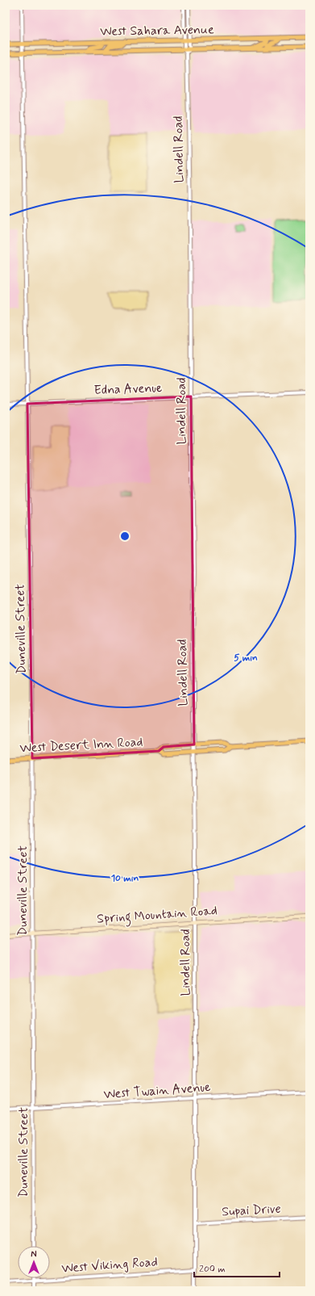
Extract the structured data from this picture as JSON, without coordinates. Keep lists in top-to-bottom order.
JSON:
{
  "streets": {
    "main road": ["West Sahara Avenue", "West Desert Inn Road", "Spring Mountain Road"],
    "street": [
      "Lindell Road",
      "Edna Avenue",
      "Duneville Street",
      "West Twain Avenue",
      "Supai Drive",
      "West Viking Road"
    ]
  },
  "crossings": [
    ["West Sahara Avenue", "Lindell Road"],
    ["West Sahara Avenue", "Duneville Street"],
    ["Lindell Road", "Edna Avenue"],
    ["Lindell Road", "West Desert Inn Road"],
    ["Lindell Road", "Spring Mountain Road"],
    ["Lindell Road", "West Twain Avenue"],
    ["Lindell Road", "Supai Drive"],
    ["Lindell Road", "West Viking Road"],
    ["Edna Avenue", "Duneville Street"],
    ["Duneville Street", "West Desert Inn Road"],
    ["Duneville Street", "Spring Mountain Road"],
    ["Duneville Street", "West Twain Avenue"]
  ],
  "scale_bar": "200 m",
  "north": "top",
  "rings": ["5 min", "10 min"]
}
